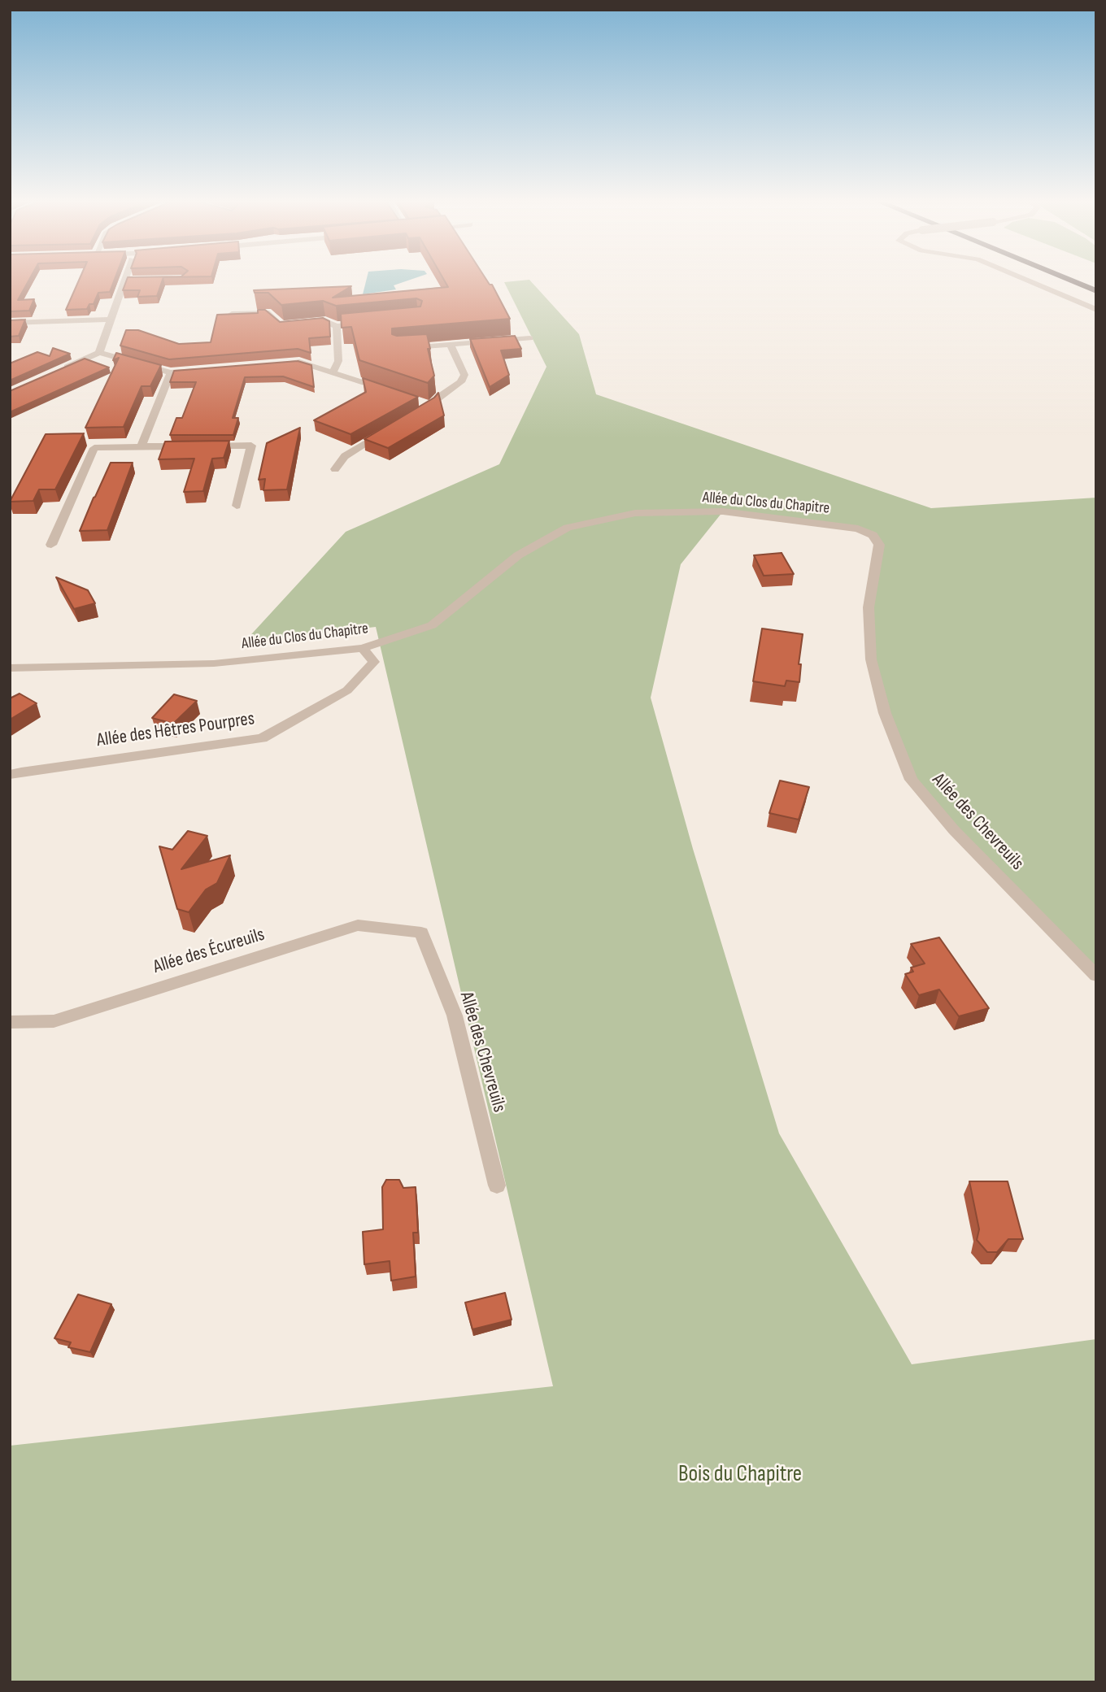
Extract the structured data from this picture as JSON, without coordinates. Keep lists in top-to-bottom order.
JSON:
{
  "streets": {
    "street": [
      "Allée du Clos du Chapitre",
      "Allée des Hêtres Pourpres",
      "Allée des Chevreuils",
      "Allée des Écureuils"
    ]
  },
  "crossings": [
    ["Allée du Clos du Chapitre", "Allée des Hêtres Pourpres"],
    ["Allée du Clos du Chapitre", "Allée des Chevreuils"],
    ["Allée des Chevreuils", "Allée des Écureuils"]
  ],
  "parks": ["Bois du Chapitre"]
}
